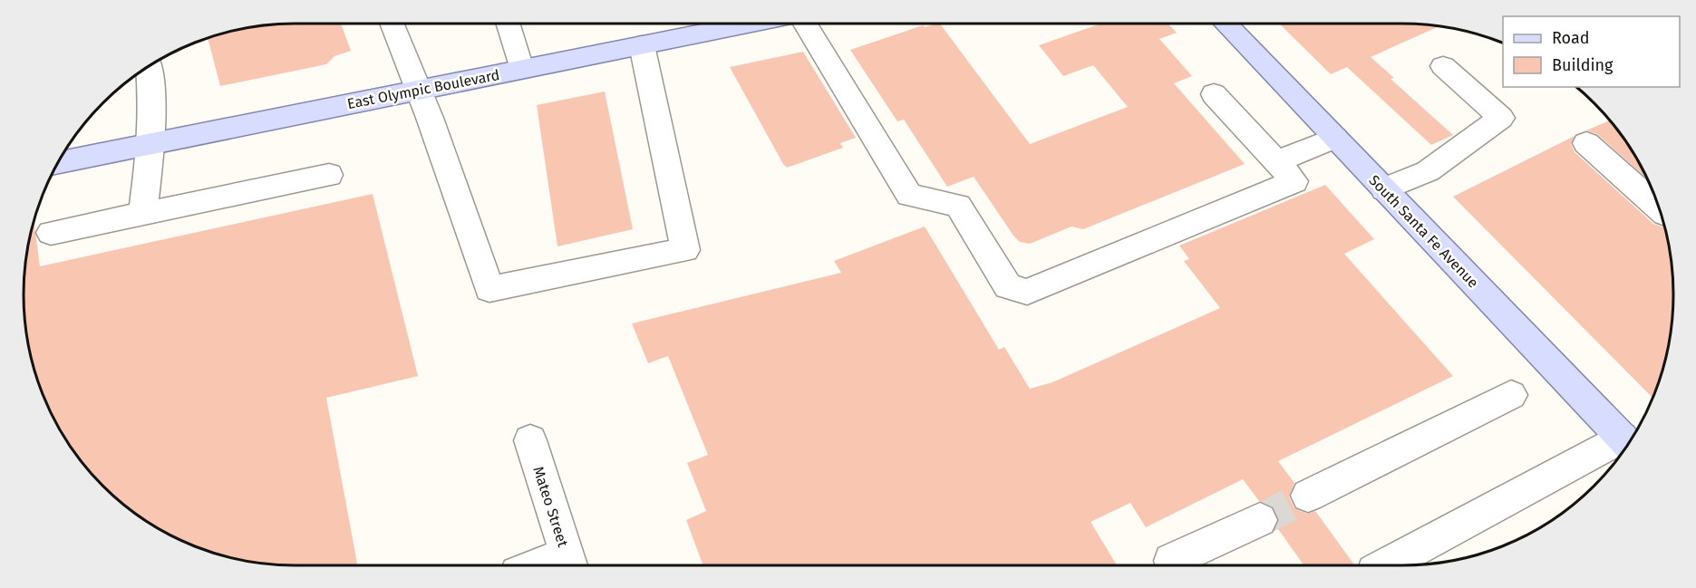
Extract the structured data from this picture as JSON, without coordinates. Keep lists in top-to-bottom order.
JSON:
{
  "streets": {
    "main road": ["East Olympic Boulevard", "South Santa Fe Avenue"],
    "street": ["Mateo Street"]
  },
  "legend": ["Road", "Building"]
}
